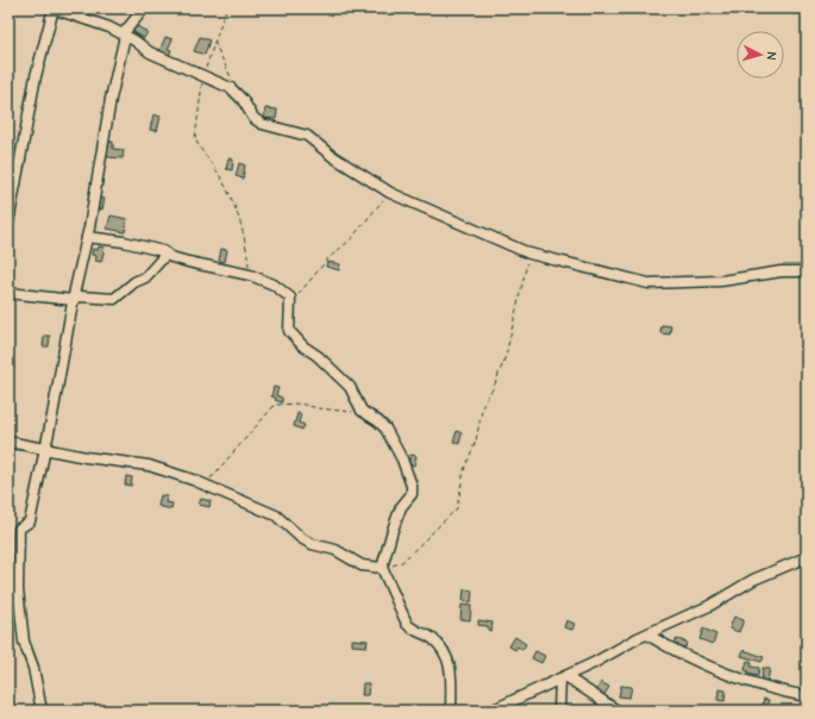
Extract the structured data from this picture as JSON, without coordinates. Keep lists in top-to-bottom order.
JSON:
{
  "north": "right"
}
